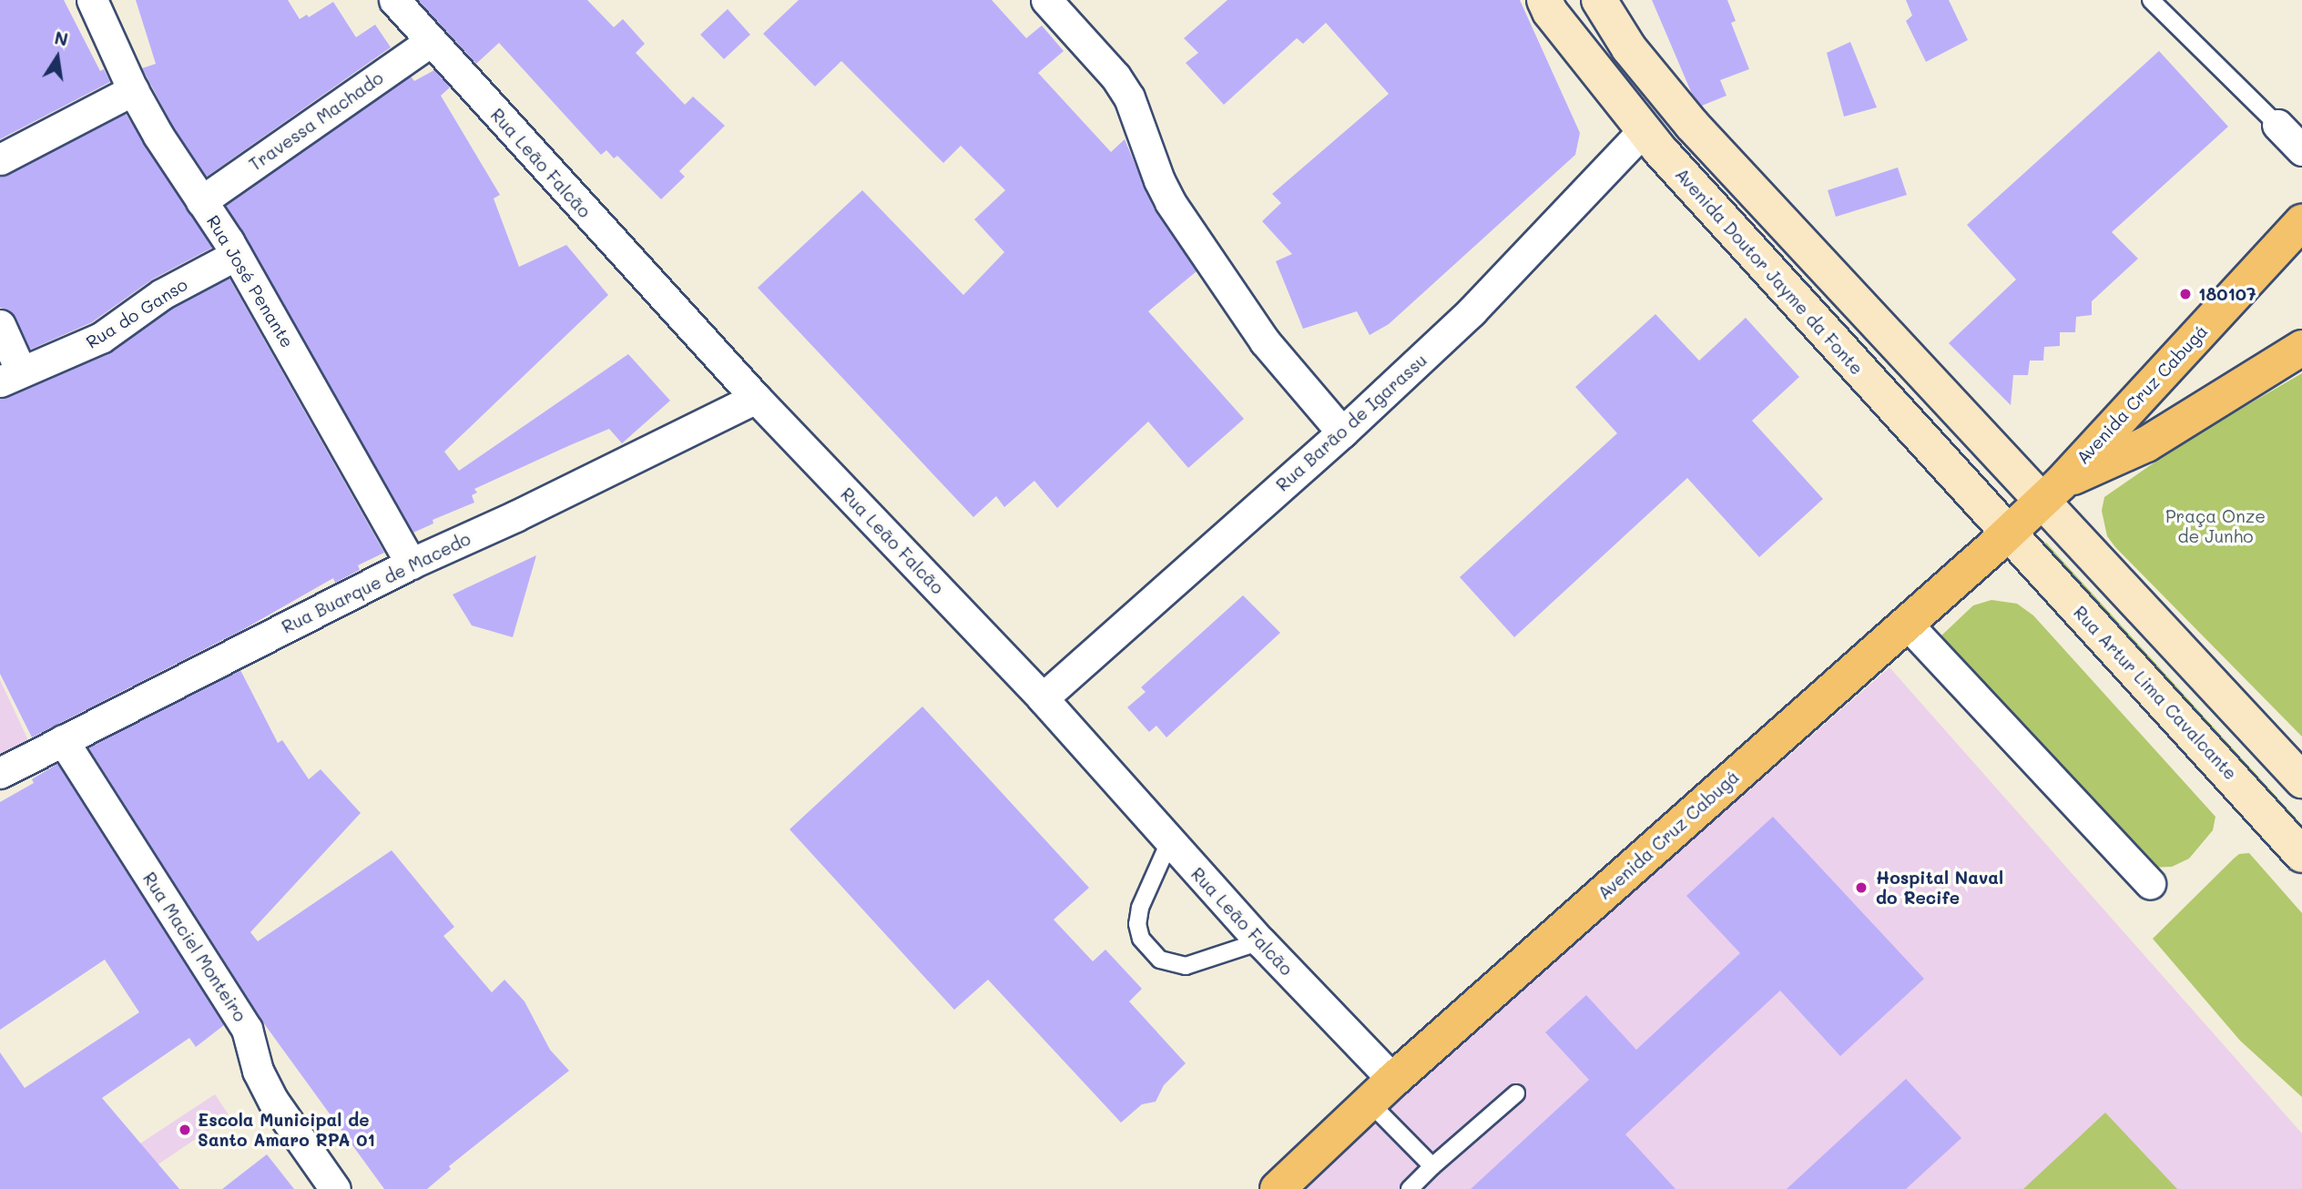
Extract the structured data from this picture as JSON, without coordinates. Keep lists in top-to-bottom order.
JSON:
{
  "streets": {
    "main road": ["Avenida Doutor Jayme da Fonte", "Avenida Cruz Cabugá", "Rua Artur Lima Cavalcante"],
    "street": [
      "Travessa Machado",
      "Rua Leão Falcão",
      "Rua José Penante",
      "Rua do Ganso",
      "Rua Barão de Igarassu",
      "Rua Buarque de Macedo",
      "Rua Maciel Monteiro"
    ]
  },
  "crossings": [
    ["Travessa Machado", "Rua Leão Falcão"],
    ["Travessa Machado", "Rua José Penante"],
    ["Rua Leão Falcão", "Avenida Cruz Cabugá"],
    ["Rua Leão Falcão", "Rua Barão de Igarassu"],
    ["Rua Leão Falcão", "Rua Buarque de Macedo"],
    ["Avenida Doutor Jayme da Fonte", "Avenida Cruz Cabugá"],
    ["Avenida Doutor Jayme da Fonte", "Rua Barão de Igarassu"],
    ["Avenida Doutor Jayme da Fonte", "Rua Artur Lima Cavalcante"],
    ["Rua José Penante", "Rua do Ganso"],
    ["Rua José Penante", "Rua Buarque de Macedo"],
    ["Avenida Cruz Cabugá", "Rua Artur Lima Cavalcante"],
    ["Rua Buarque de Macedo", "Rua Maciel Monteiro"]
  ],
  "parks": ["Praça Onze de Junho"],
  "places": ["180107", "Hospital Naval do Recife", "Escola Municipal de Santo Amaro RPA 01"],
  "north": "top"
}
